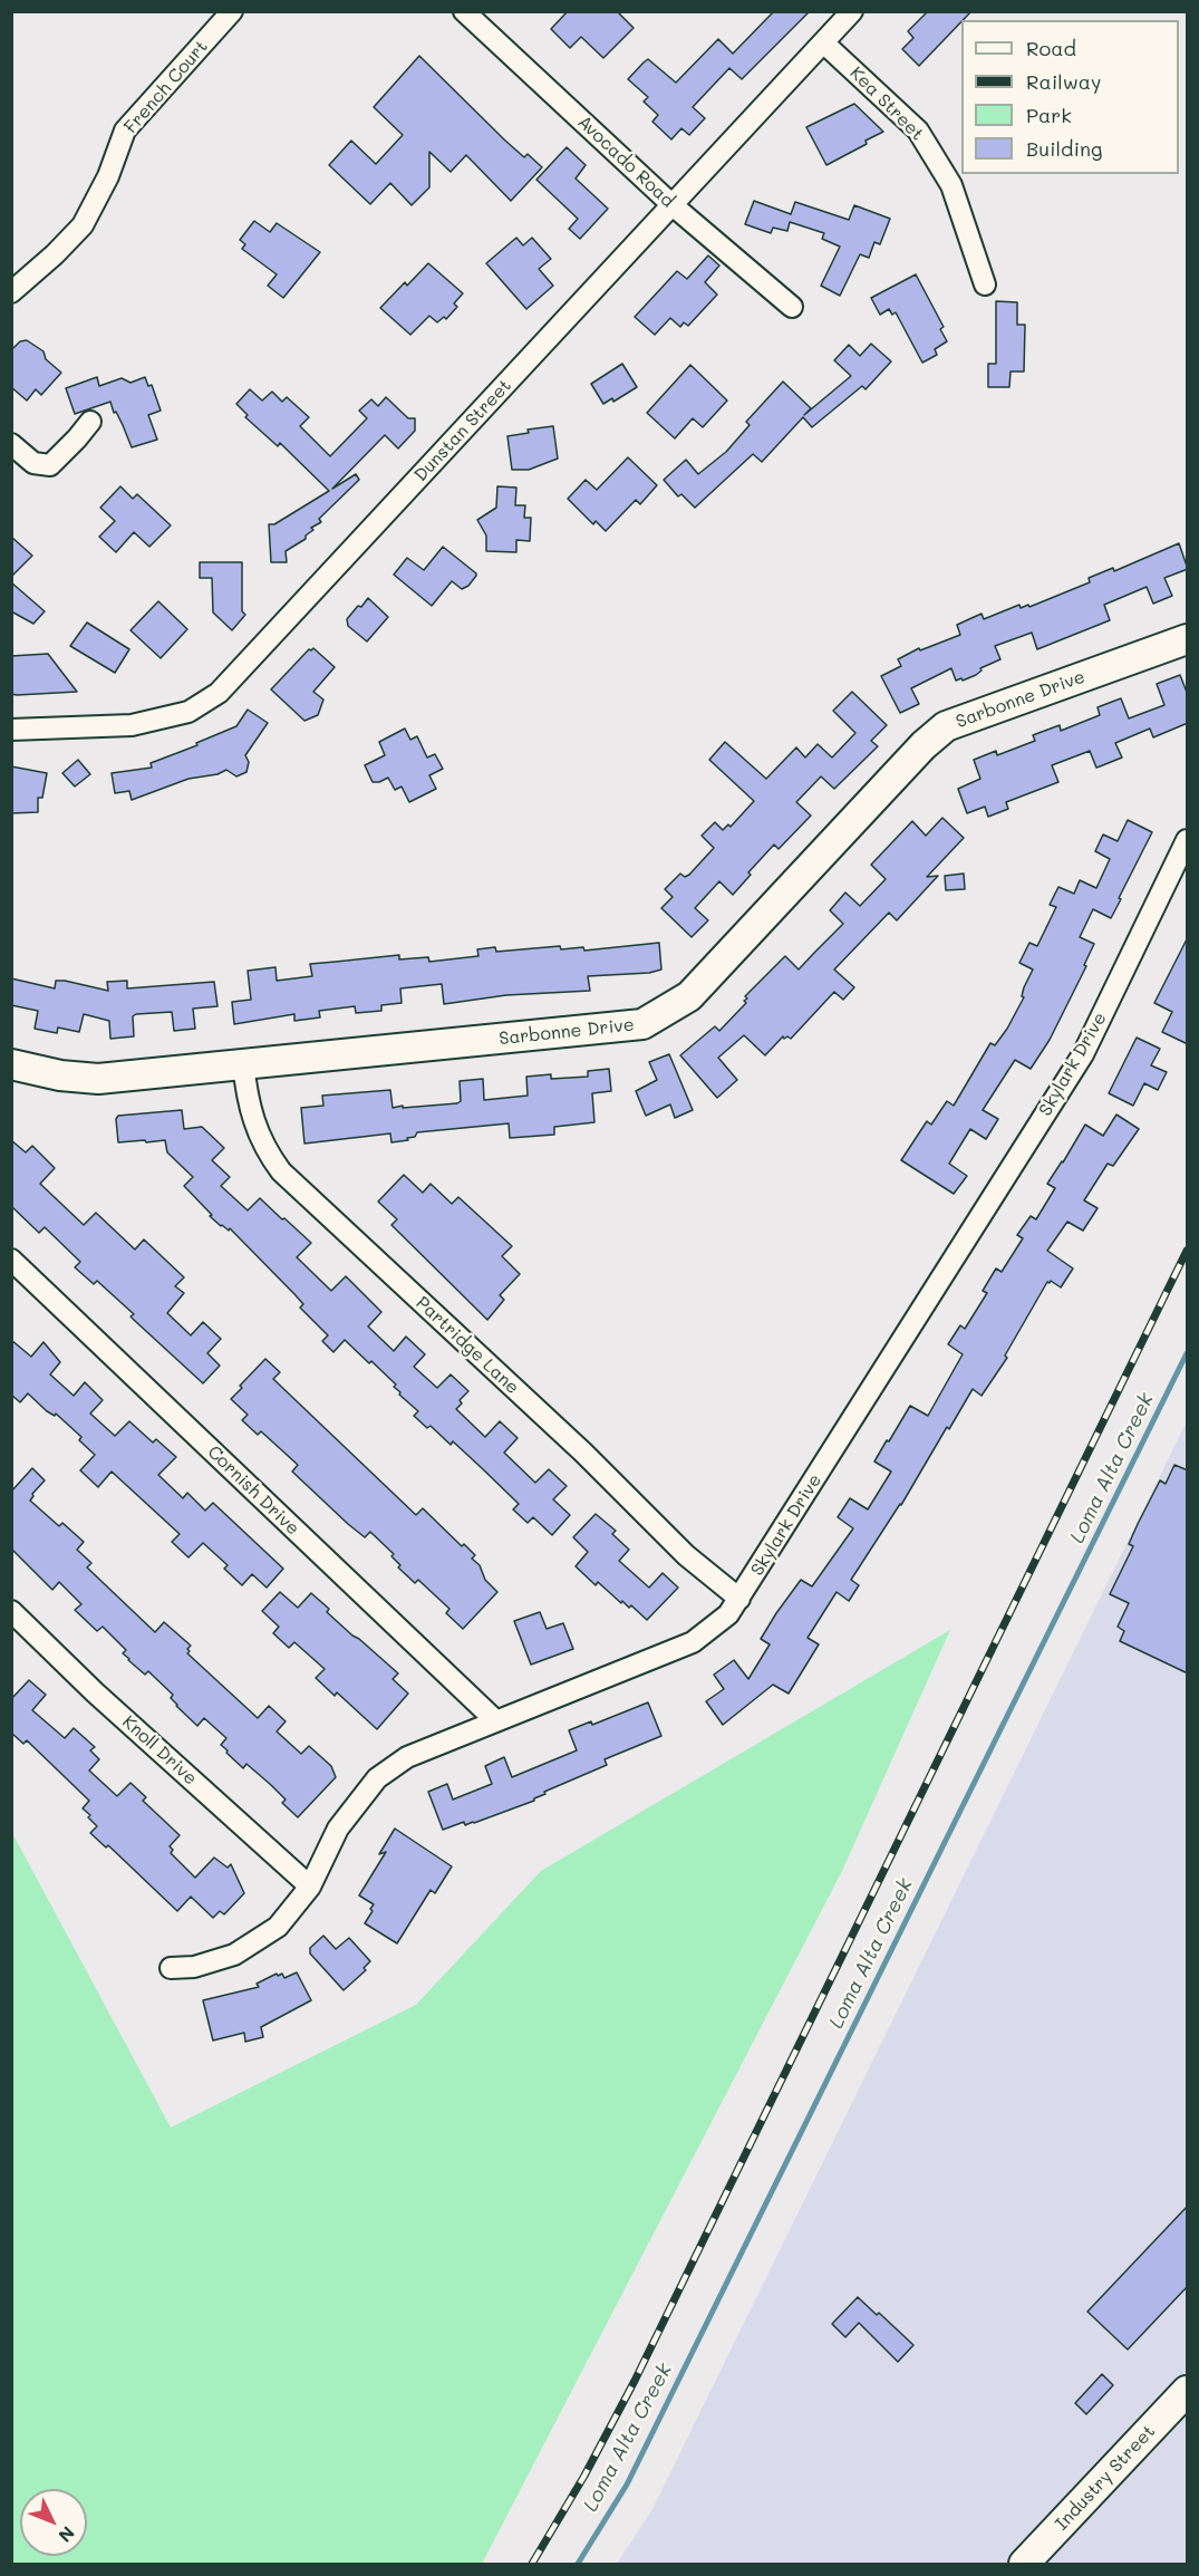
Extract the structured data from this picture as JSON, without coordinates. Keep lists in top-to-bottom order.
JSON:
{
  "streets": {
    "street": [
      "French Court",
      "Kea Street",
      "Avocado Road",
      "Dunstan Street",
      "Sarbonne Drive",
      "Skylark Drive",
      "Partridge Lane",
      "Cornish Drive",
      "Knoll Drive",
      "Industry Street"
    ]
  },
  "crossings": [
    ["Kea Street", "Dunstan Street"],
    ["Avocado Road", "Dunstan Street"],
    ["Sarbonne Drive", "Partridge Lane"],
    ["Skylark Drive", "Partridge Lane"],
    ["Skylark Drive", "Cornish Drive"],
    ["Skylark Drive", "Knoll Drive"]
  ],
  "water": ["Loma Alta Creek"],
  "legend": [
    "Road",
    "Railway",
    "Park",
    "Building"
  ],
  "north": "bottom right"
}
